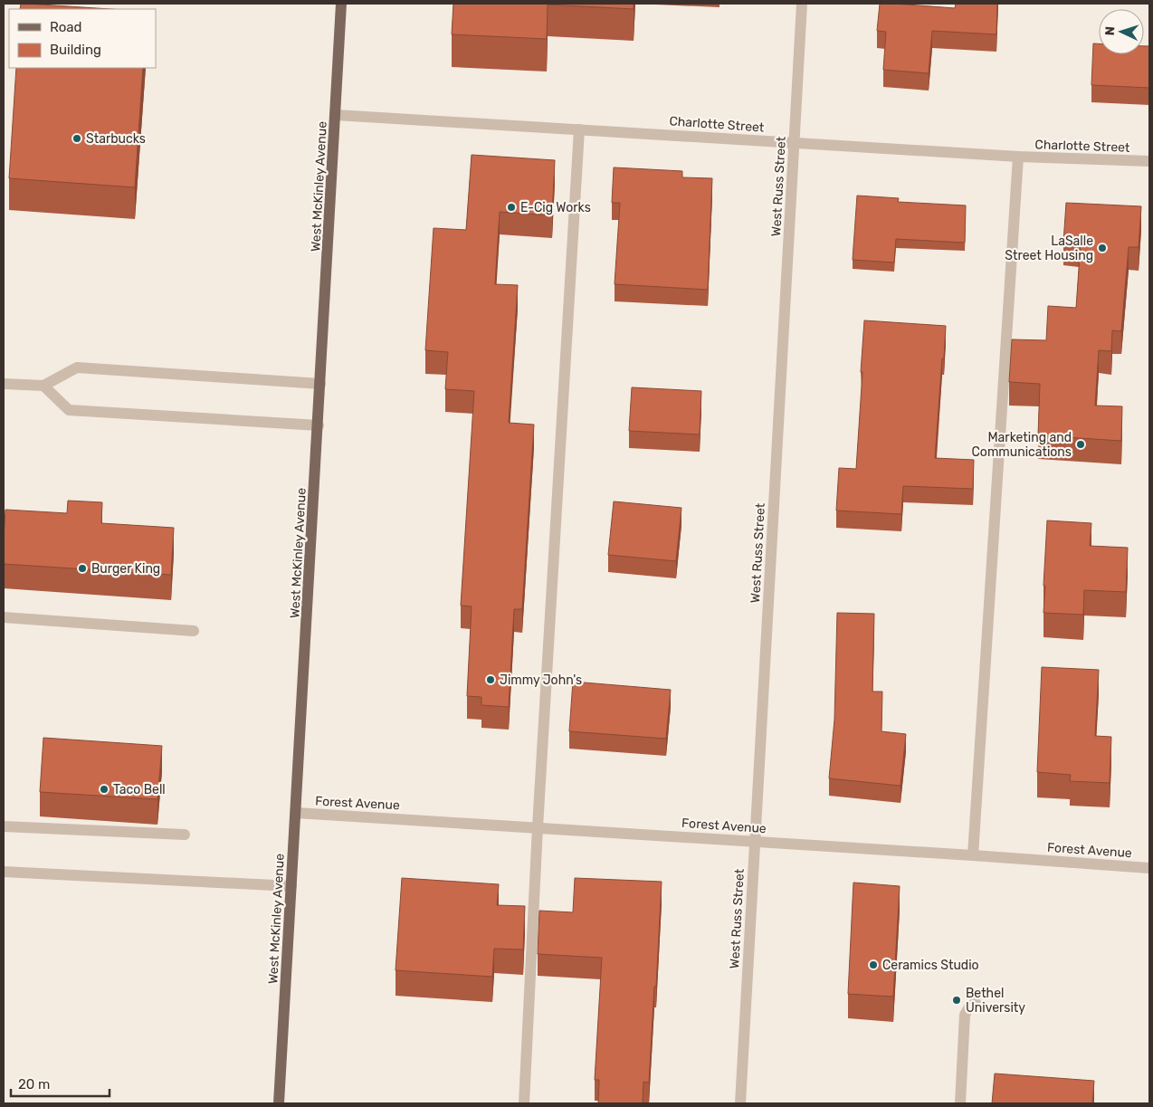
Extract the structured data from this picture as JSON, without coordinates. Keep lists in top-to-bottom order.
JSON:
{
  "streets": {
    "main road": ["West McKinley Avenue"],
    "street": ["Charlotte Street", "West Russ Street", "Forest Avenue"]
  },
  "crossings": [
    ["Charlotte Street", "West McKinley Avenue"],
    ["Charlotte Street", "West Russ Street"],
    ["West McKinley Avenue", "Forest Avenue"],
    ["West Russ Street", "Forest Avenue"]
  ],
  "places": [
    "Starbucks",
    "E-Cig Works",
    "LaSalle Street Housing",
    "Marketing and Communications",
    "Burger King",
    "Jimmy John's",
    "Taco Bell",
    "Ceramics Studio",
    "Bethel University"
  ],
  "legend": ["Road", "Building"],
  "scale_bar": "20 m",
  "north": "left"
}
